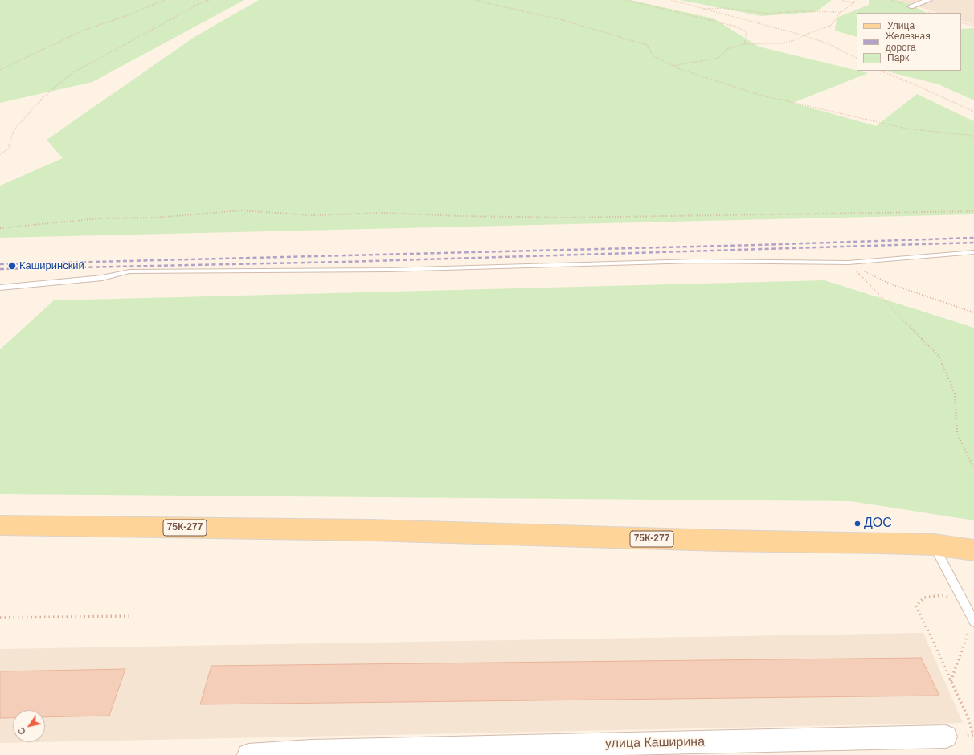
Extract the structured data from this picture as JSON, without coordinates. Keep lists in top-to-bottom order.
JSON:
{
  "streets": {
    "main road": ["75К-277"],
    "street": ["улица Каширина"]
  },
  "places": ["Каширинский", "ДОС"],
  "legend": ["Улица", "Железная дорога", "Парк"],
  "north": "bottom left"
}
